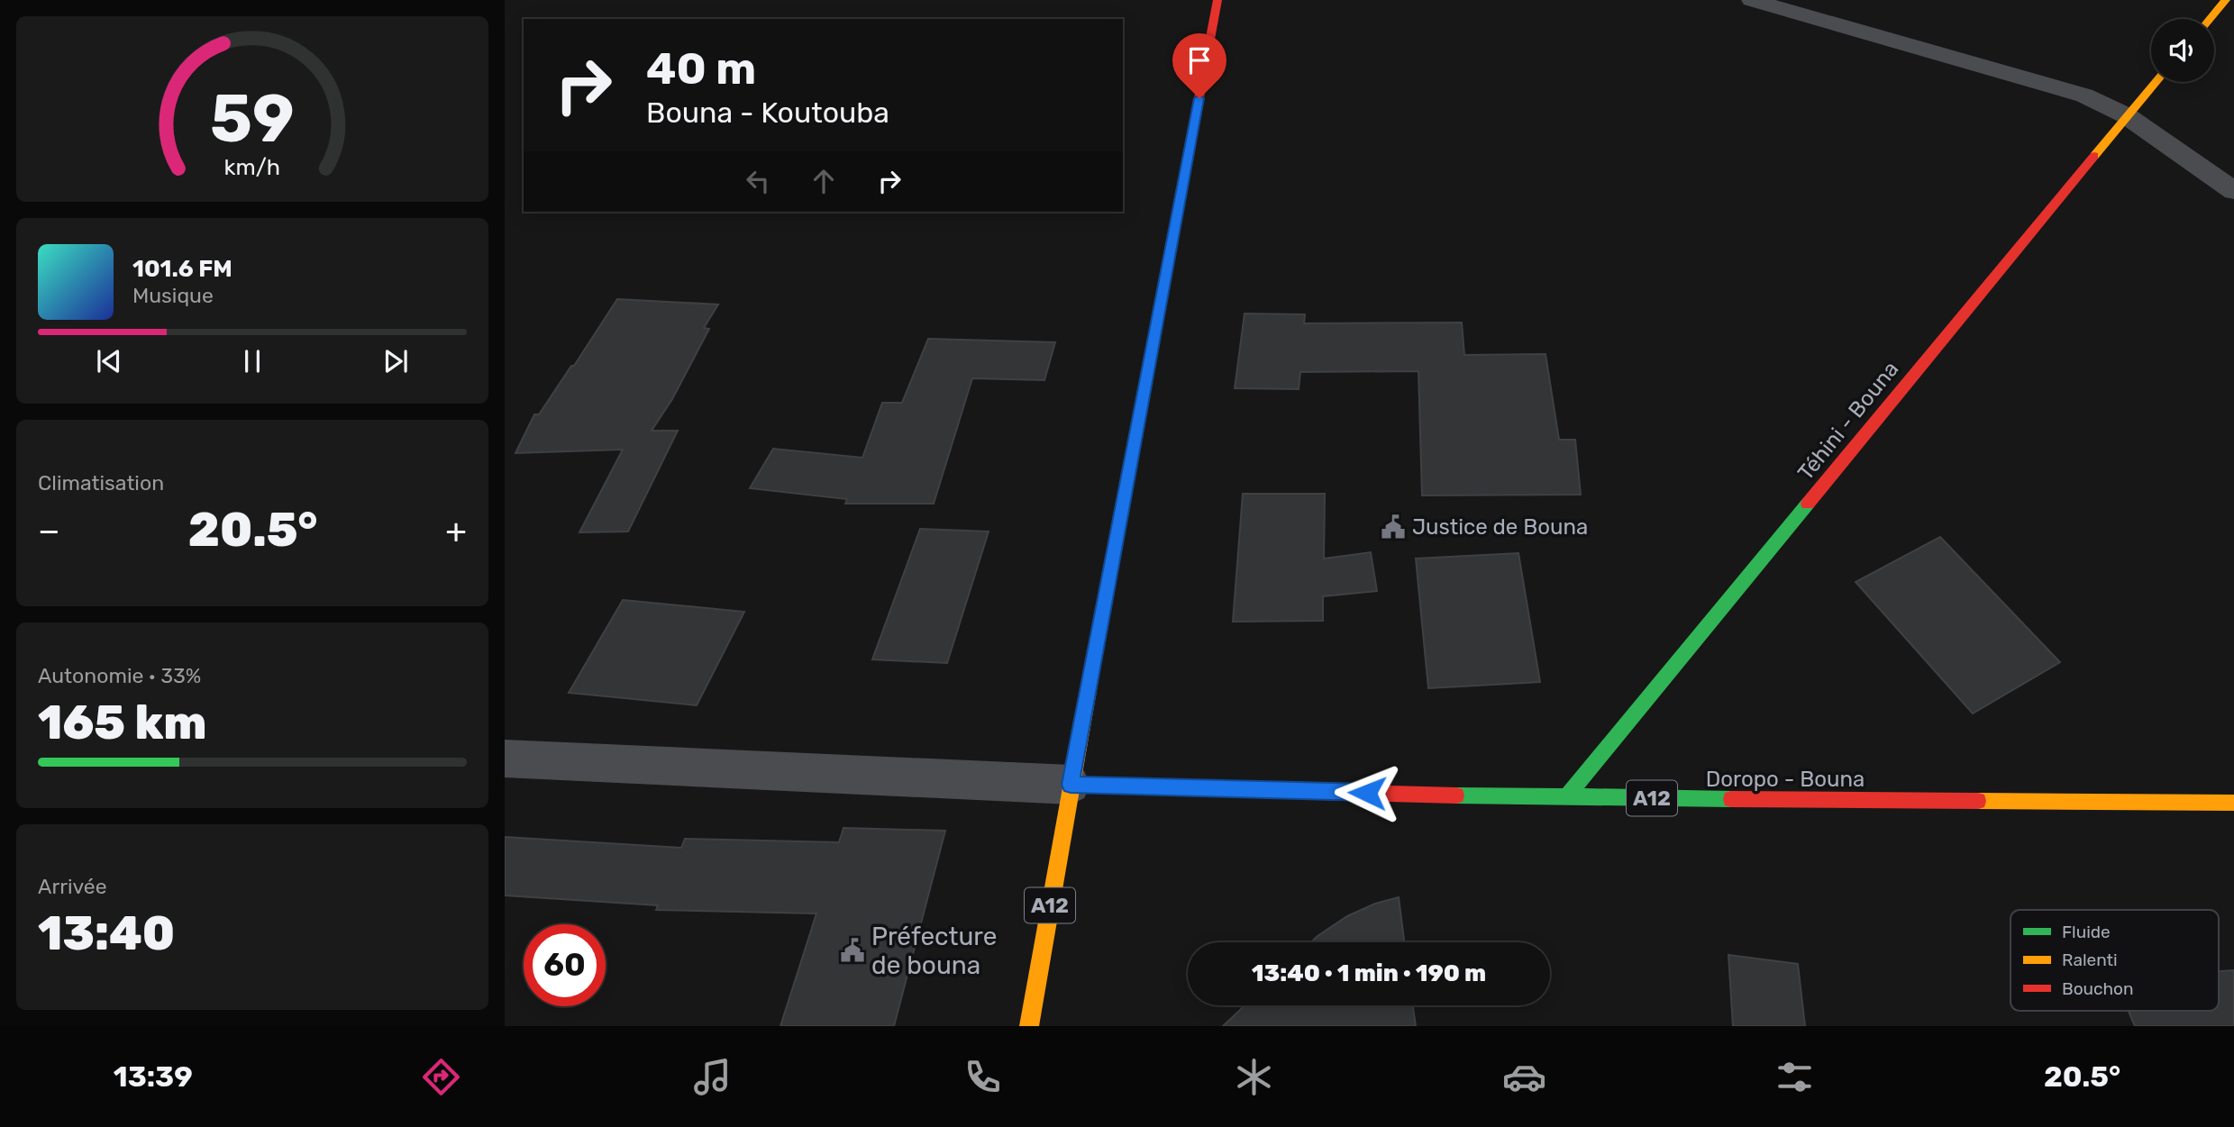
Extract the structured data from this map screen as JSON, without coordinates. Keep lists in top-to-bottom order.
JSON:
{
  "streets": {
    "main road": ["Téhini - Bouna", "Doropo - Bouna", "A12"]
  },
  "crossings": [
    ["Téhini - Bouna", "Doropo - Bouna"],
    ["Doropo - Bouna", "A12"]
  ],
  "places": {
    "public building": ["Justice de Bouna", "Préfecture de bouna"]
  },
  "legend": ["Fluide", "Ralenti", "Bouchon"],
  "page": {
    "turn": ["40 m", "Bouna - Koutouba"],
    "song": ["101.6 FM", "Musique"],
    "tile": [
      "Climatisation",
      ["Autonomie · 33%", "165 km"],
      ["Arrivée", "13:40"]
    ],
    "heat": ["−", "20.5°", "+"],
    "limit": "60",
    "trip": "13:40 · 1 min · 190 m",
    "tabs": ["13:39", "20.5°"],
    "gauge": ["59", "km/h"]
  }
}
